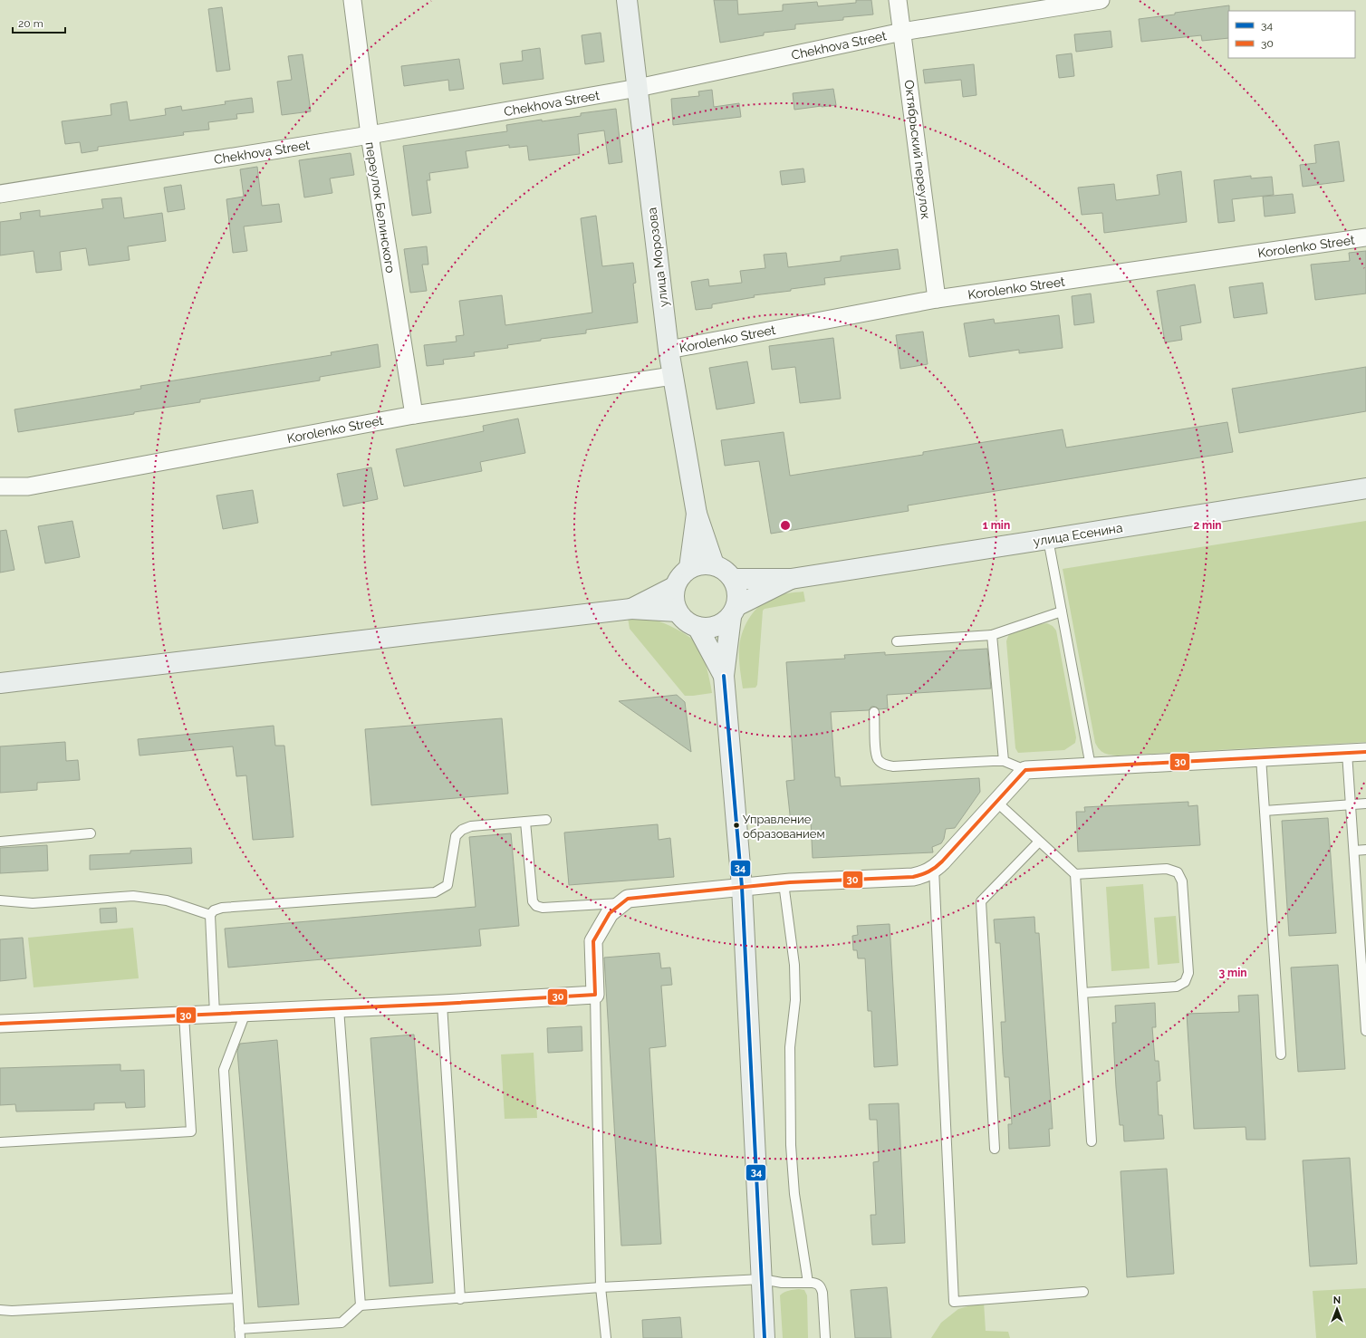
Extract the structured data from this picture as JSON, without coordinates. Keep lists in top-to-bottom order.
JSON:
{
  "streets": {
    "street": [
      "Chekhova Street",
      "Октябрьский переулок",
      "переулок Белинского",
      "Korolenko Street",
      "улица Морозова",
      "улица Есенина"
    ]
  },
  "crossings": [
    ["Chekhova Street", "Октябрьский переулок"],
    ["Chekhova Street", "переулок Белинского"],
    ["Chekhova Street", "улица Морозова"],
    ["Октябрьский переулок", "Korolenko Street"],
    ["переулок Белинского", "Korolenko Street"],
    ["Korolenko Street", "улица Морозова"]
  ],
  "places": ["Управление образованием"],
  "lines": ["transit line 34", "transit line 30"],
  "legend": ["34", "30"],
  "scale_bar": "20 m",
  "north": "top",
  "rings": ["1 min", "2 min", "3 min"]
}
